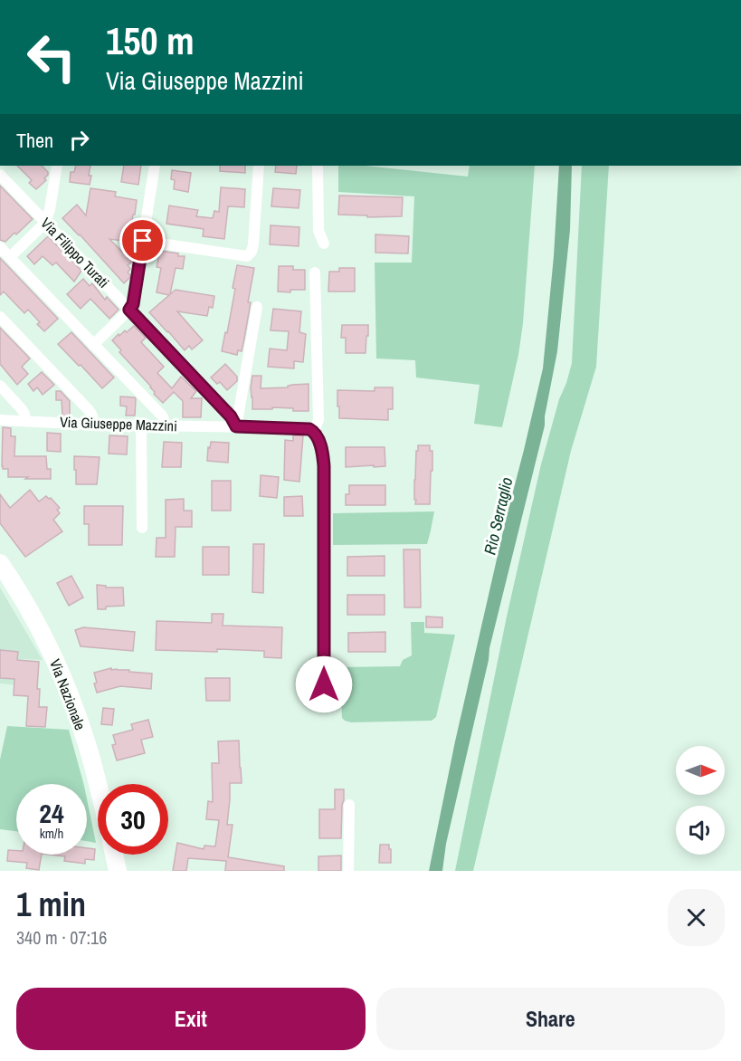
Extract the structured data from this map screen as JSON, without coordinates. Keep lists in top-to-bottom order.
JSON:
{
  "streets": {
    "main road": ["Via Nazionale"],
    "street": ["Via Filippo Turati", "Via Giuseppe Mazzini"]
  },
  "crossings": [
    ["Via Filippo Turati", "Via Giuseppe Mazzini"]
  ],
  "water": ["Rio Serraglio"],
  "north": "right",
  "page": {
    "turn": ["150 m", "Via Giuseppe Mazzini"],
    "then": "Then",
    "speed": "24 km/h",
    "limit": "30",
    "heading": ["1 min", "340 m · 07:16"],
    "buttons": ["Exit", "Share"]
  }
}
